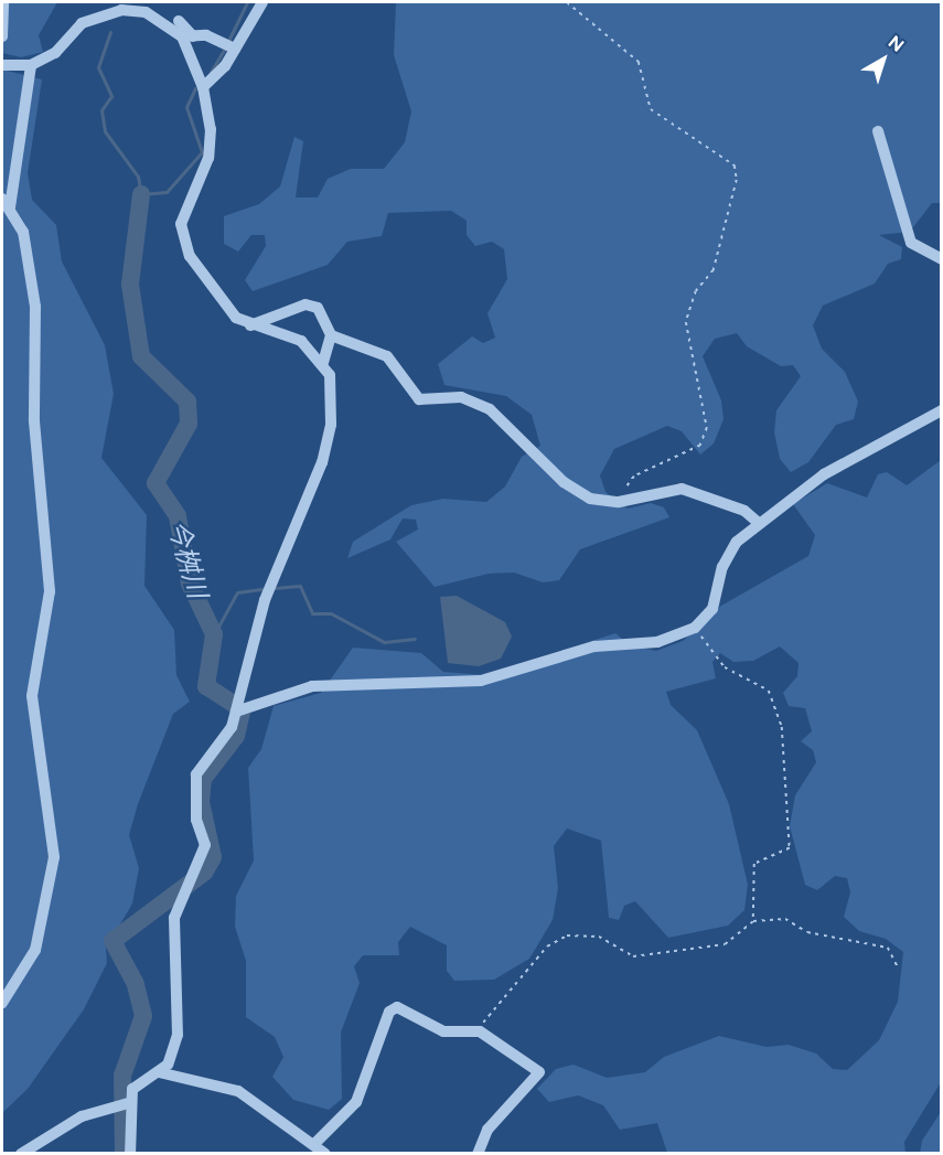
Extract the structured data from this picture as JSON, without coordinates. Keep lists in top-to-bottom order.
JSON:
{
  "water": ["今桝川"],
  "north": "top right"
}
